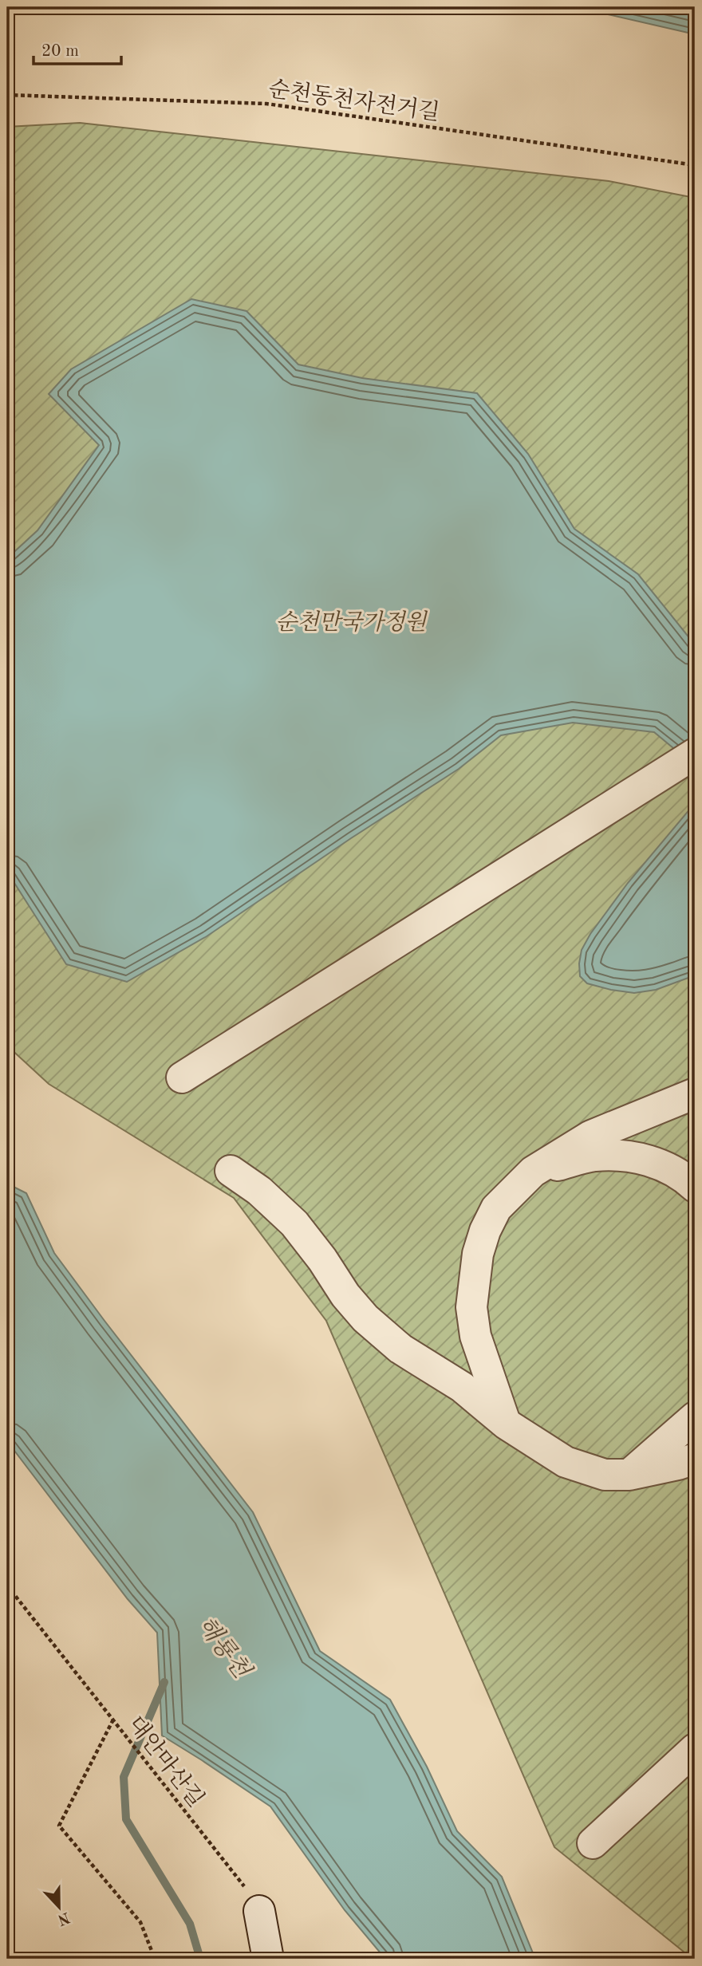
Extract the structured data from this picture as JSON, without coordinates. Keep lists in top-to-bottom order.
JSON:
{
  "streets": {
    "path": ["순천동천자전거길", "대안마산길"]
  },
  "water": ["해룡천"],
  "parks": ["순천만국가정원"],
  "scale_bar": "20 m",
  "north": "bottom"
}
